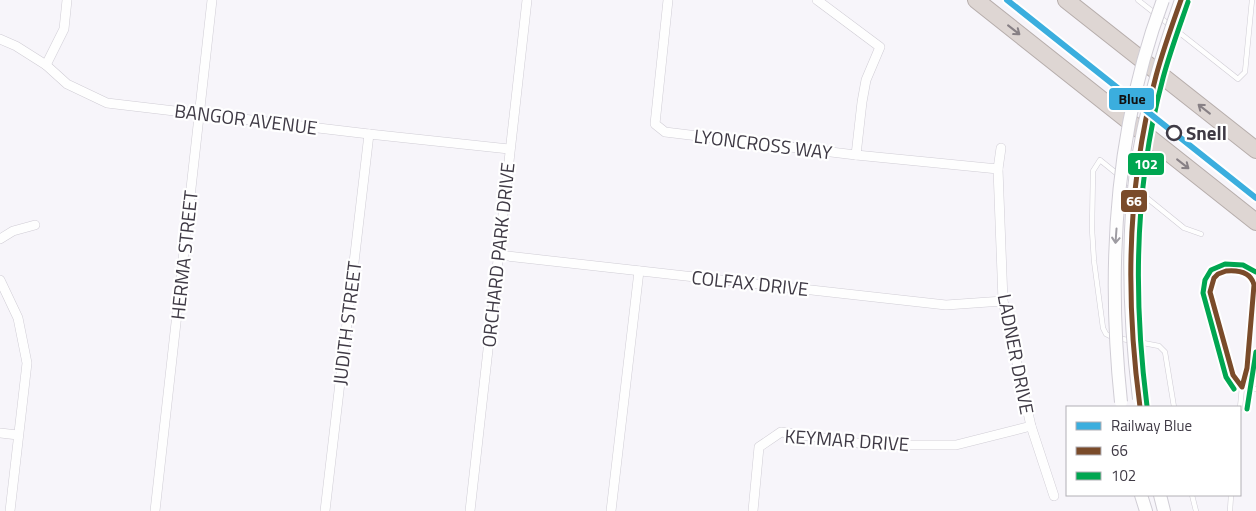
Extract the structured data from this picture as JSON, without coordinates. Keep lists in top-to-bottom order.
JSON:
{
  "streets": {
    "street": [
      "BANGOR AVENUE",
      "LYONCROSS WAY",
      "HERMA STREET",
      "ORCHARD PARK DRIVE",
      "COLFAX DRIVE",
      "JUDITH STREET",
      "LADNER DRIVE",
      "KEYMAR DRIVE"
    ]
  },
  "crossings": [
    ["BANGOR AVENUE", "HERMA STREET"],
    ["BANGOR AVENUE", "ORCHARD PARK DRIVE"],
    ["BANGOR AVENUE", "JUDITH STREET"],
    ["LYONCROSS WAY", "LADNER DRIVE"],
    ["ORCHARD PARK DRIVE", "COLFAX DRIVE"],
    ["COLFAX DRIVE", "LADNER DRIVE"],
    ["LADNER DRIVE", "KEYMAR DRIVE"]
  ],
  "places": ["Snell"],
  "lines": ["rail line Blue", "transit line 66", "transit line 102"],
  "legend": ["Railway Blue", "66", "102"]
}
